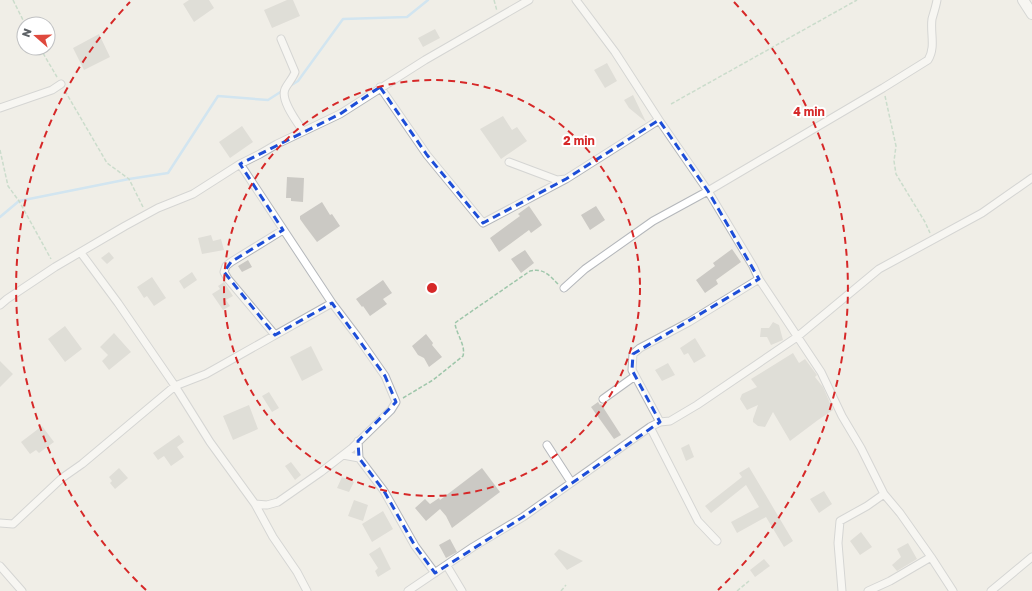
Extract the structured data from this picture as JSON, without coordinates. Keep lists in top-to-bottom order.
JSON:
{
  "north": "left",
  "rings": ["4 min", "2 min"]
}
